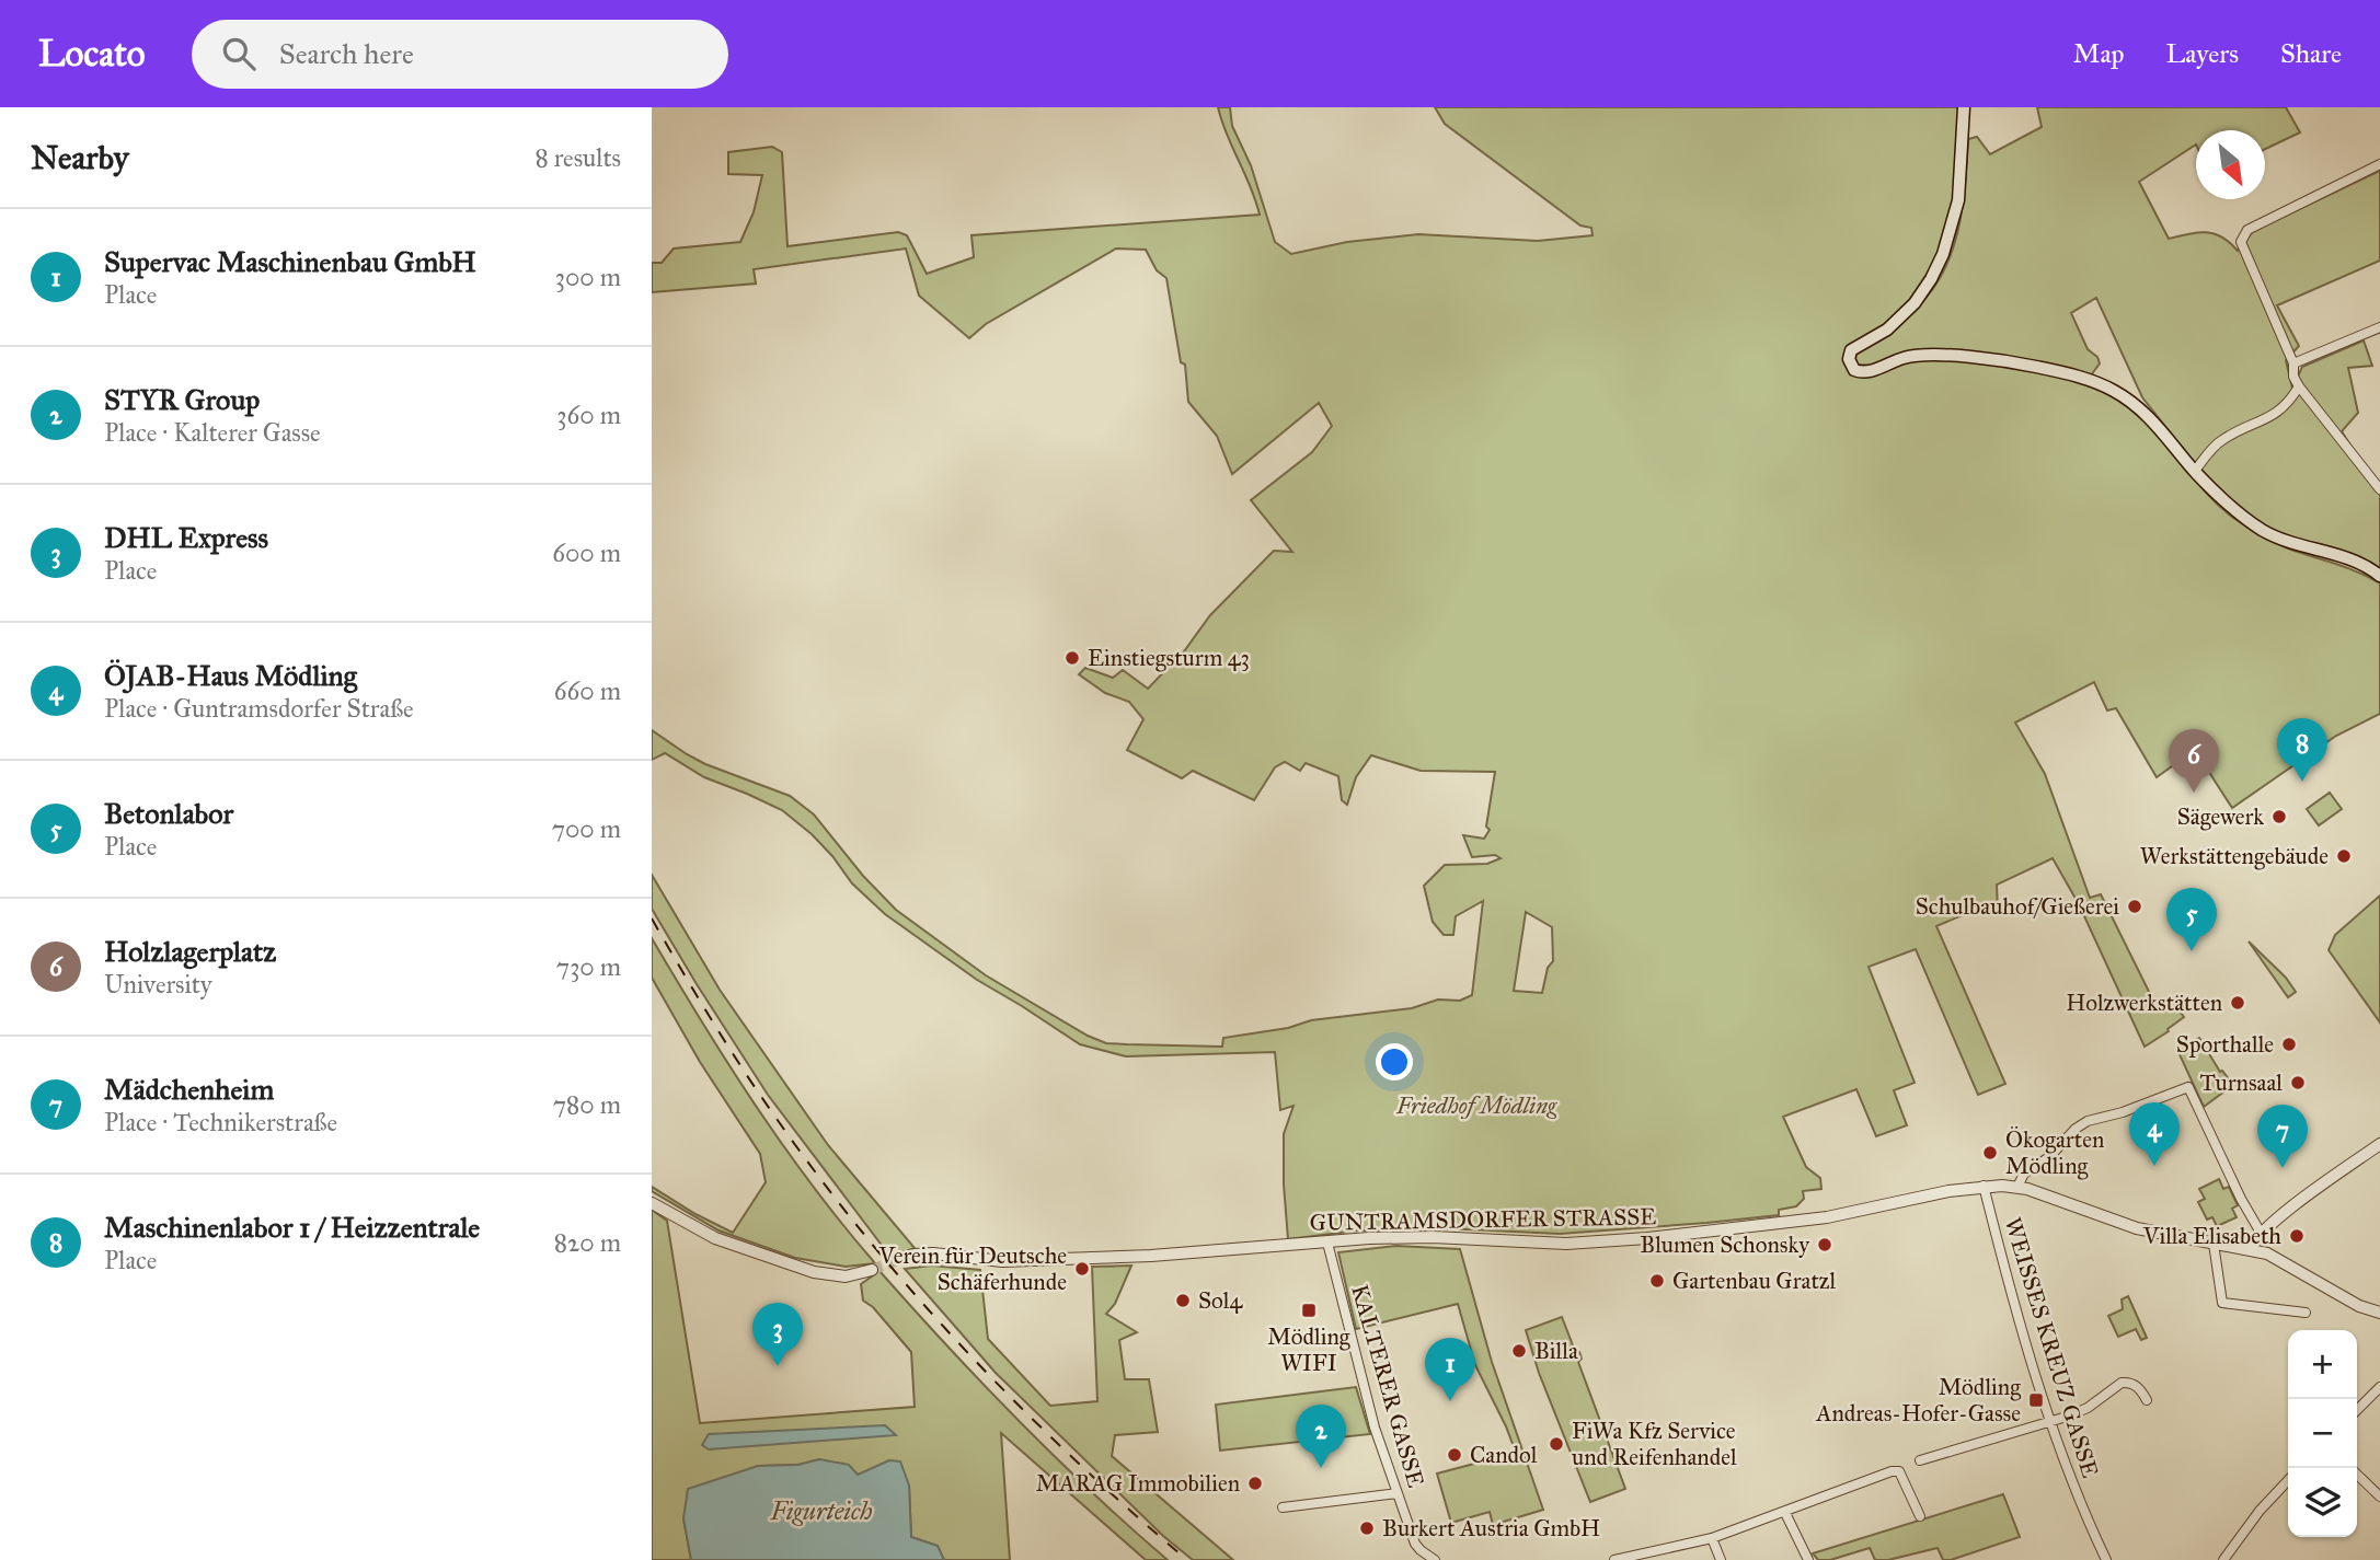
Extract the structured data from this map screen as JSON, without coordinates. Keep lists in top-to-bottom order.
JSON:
{
  "streets": {
    "street": ["GUNTRAMSDORFER STRASSE", "WEISSES KREUZ GASSE", "KALTERER GASSE"]
  },
  "crossings": [
    ["GUNTRAMSDORFER STRASSE", "WEISSES KREUZ GASSE"],
    ["GUNTRAMSDORFER STRASSE", "KALTERER GASSE"]
  ],
  "water": ["Figurteich"],
  "parks": ["Friedhof Mödling"],
  "places": {
    "other": [
      "Einstiegsturm 43",
      "Sägewerk",
      "Werkstättengebäude",
      "Schulbauhof/Gießerei",
      "Holzwerkstätten",
      "Sporthalle",
      "Turnsaal",
      "Ökogarten Mödling",
      "Villa Elisabeth",
      "Blumen Schonsky",
      "Verein für Deutsche Schäferhunde",
      "Gartenbau Gratzl",
      "Sol4",
      "Billa",
      "FiWa Kfz Service und Reifenhandel",
      "Candol",
      "MARAG Immobilien",
      "Burkert Austria GmbH"
    ],
    "transit": ["Mödling WIFI", "Mödling Andreas-Hofer-Gasse"]
  },
  "north": "bottom right",
  "page": {
    "header": "Locato",
    "search": "Search here",
    "nav": ["Map", "Layers", "Share"],
    "heading": ["Nearby", "8 results"],
    "list": [
      {
        "mark": "1",
        "name": "Supervac Maschinenbau GmbH",
        "note": "Place",
        "value": "300 m"
      },
      {
        "mark": "2",
        "name": "STYR Group",
        "note": "Place · Kalterer Gasse",
        "value": "360 m"
      },
      {
        "mark": "3",
        "name": "DHL Express",
        "note": "Place",
        "value": "600 m"
      },
      {
        "mark": "4",
        "name": "ÖJAB-Haus Mödling",
        "note": "Place · Guntramsdorfer Straße",
        "value": "660 m"
      },
      {
        "mark": "5",
        "name": "Betonlabor",
        "note": "Place",
        "value": "700 m"
      },
      {
        "mark": "6",
        "name": "Holzlagerplatz",
        "note": "University",
        "value": "730 m"
      },
      {
        "mark": "7",
        "name": "Mädchenheim",
        "note": "Place · Technikerstraße",
        "value": "780 m"
      },
      {
        "mark": "8",
        "name": "Maschinenlabor 1 / Heizzentrale",
        "note": "Place",
        "value": "820 m"
      }
    ],
    "pins": [
      "8",
      "6",
      "5",
      "4",
      "7",
      "3",
      "1",
      "2"
    ],
    "map_buttons": ["+", "−"]
  }
}
